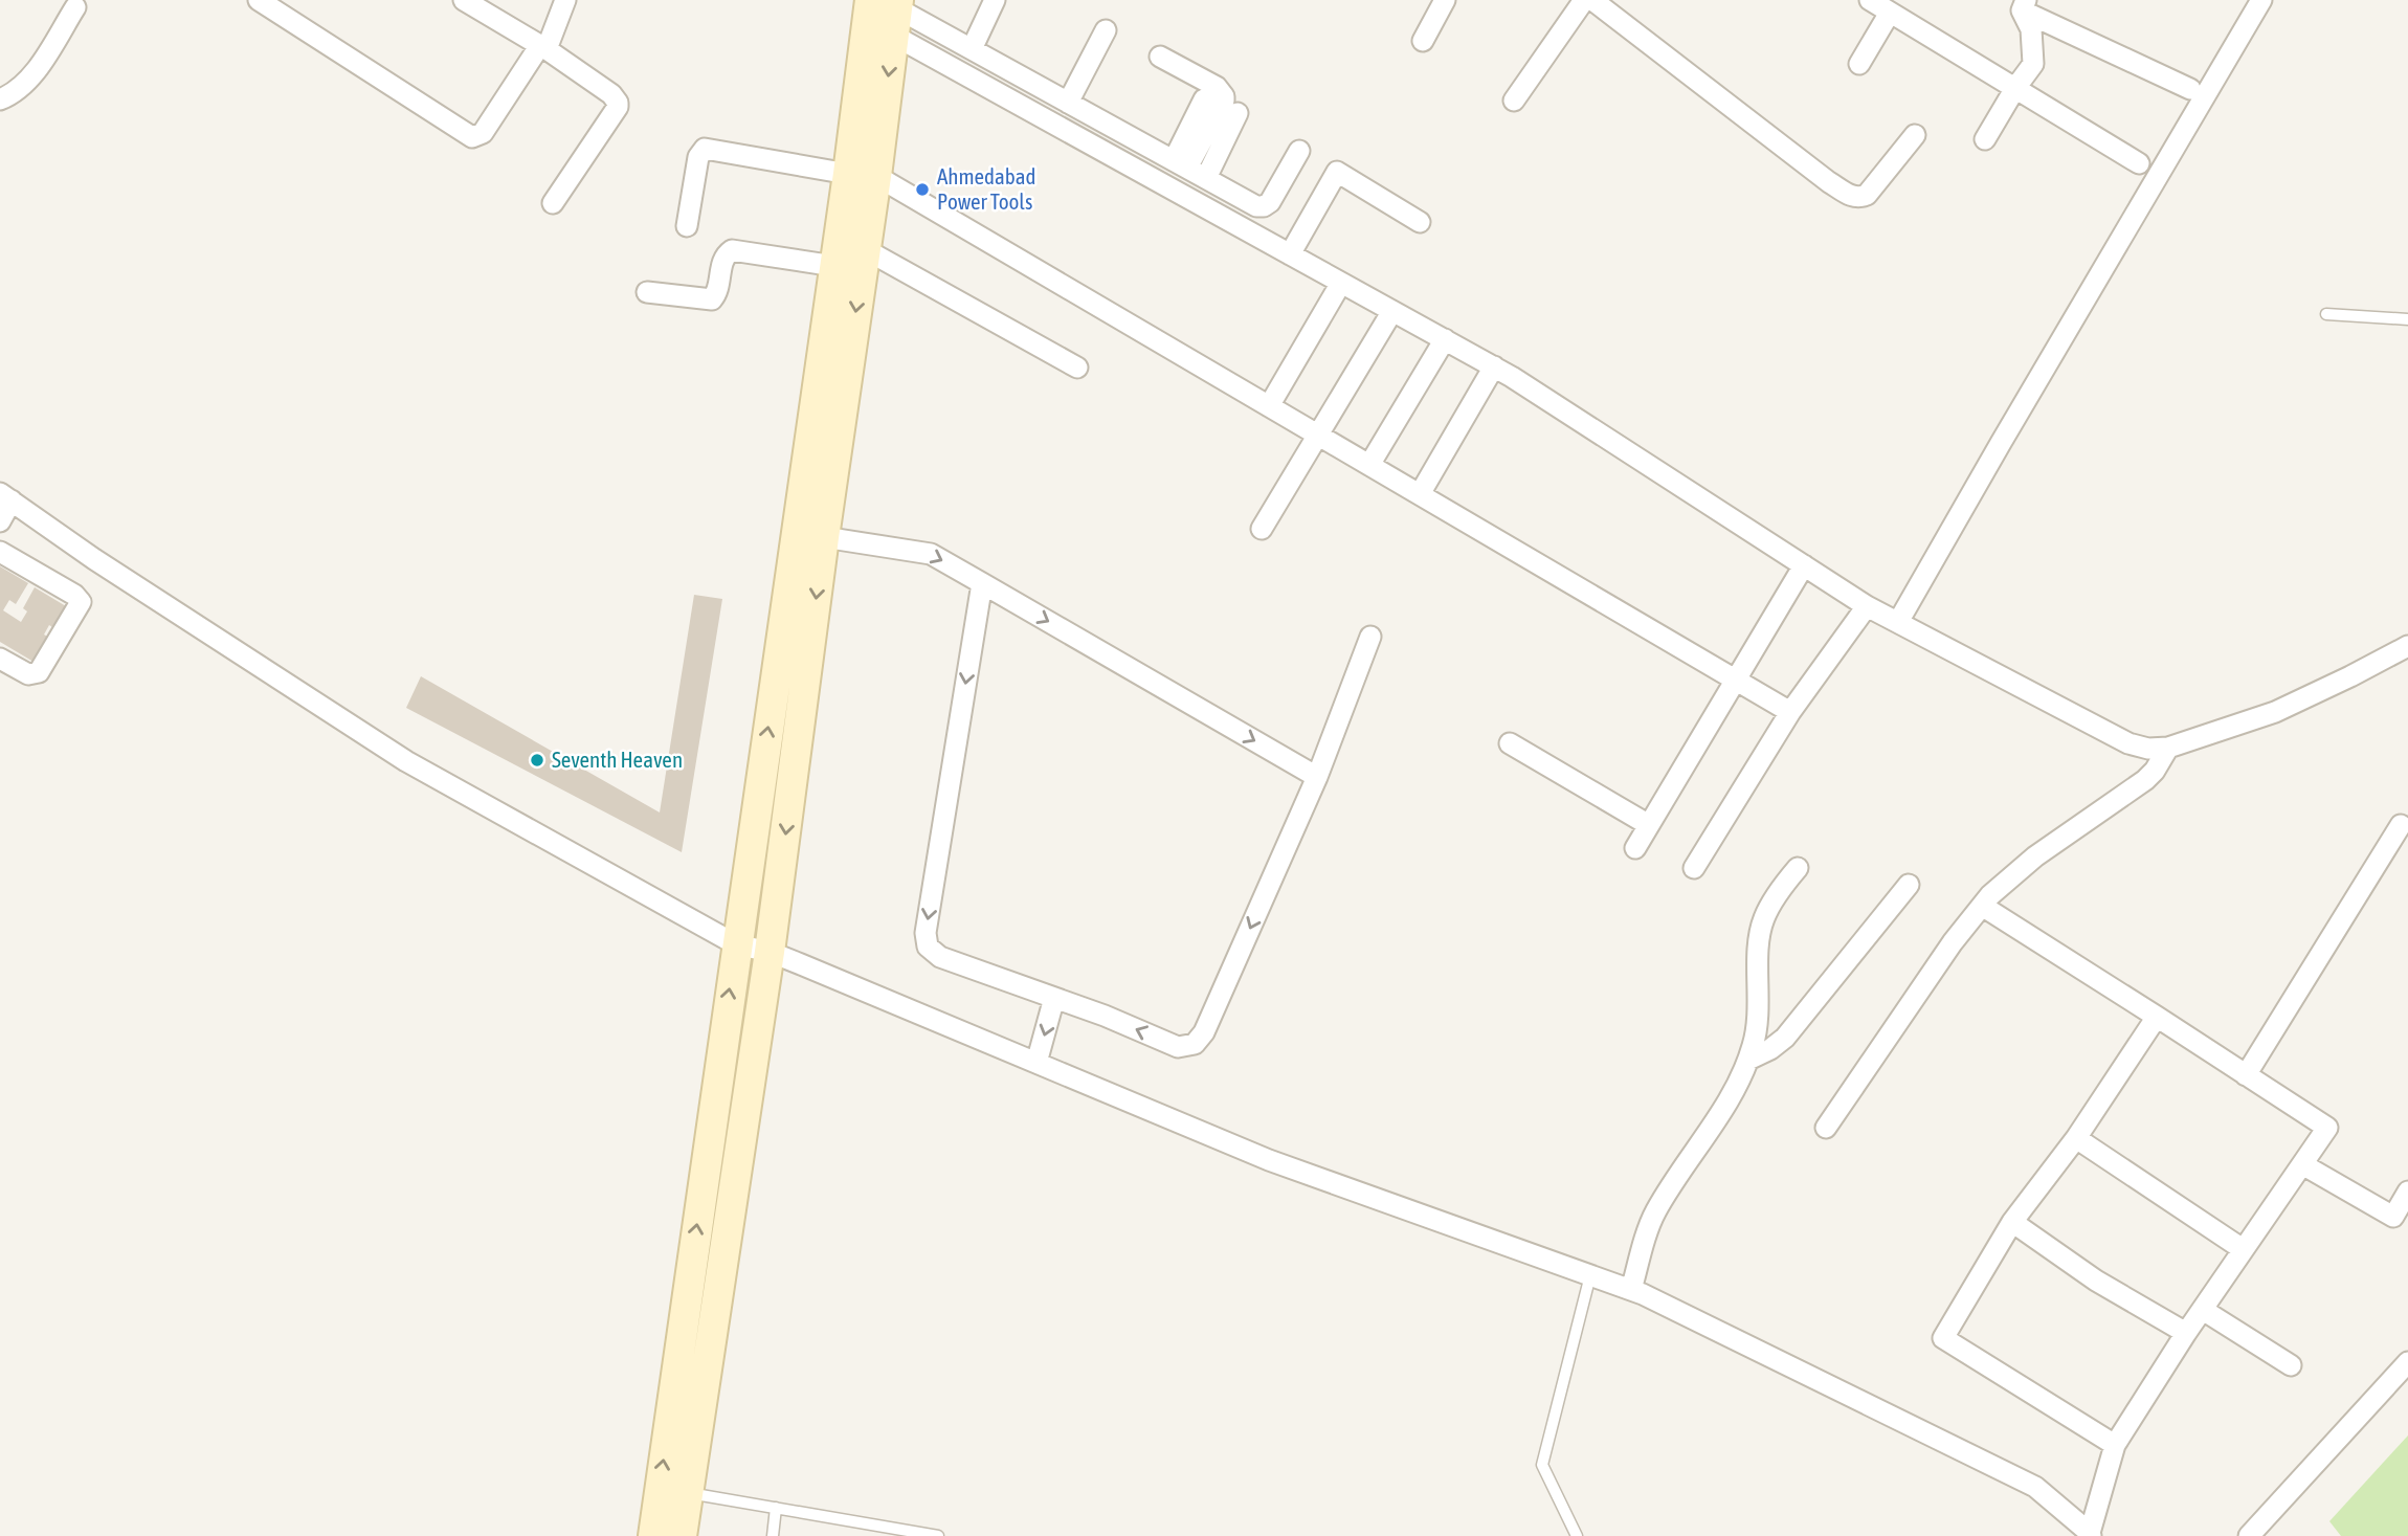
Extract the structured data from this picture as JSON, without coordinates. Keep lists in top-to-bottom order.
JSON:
{
  "places": ["Ahmedabad Power Tools", "Seventh Heaven"]
}
